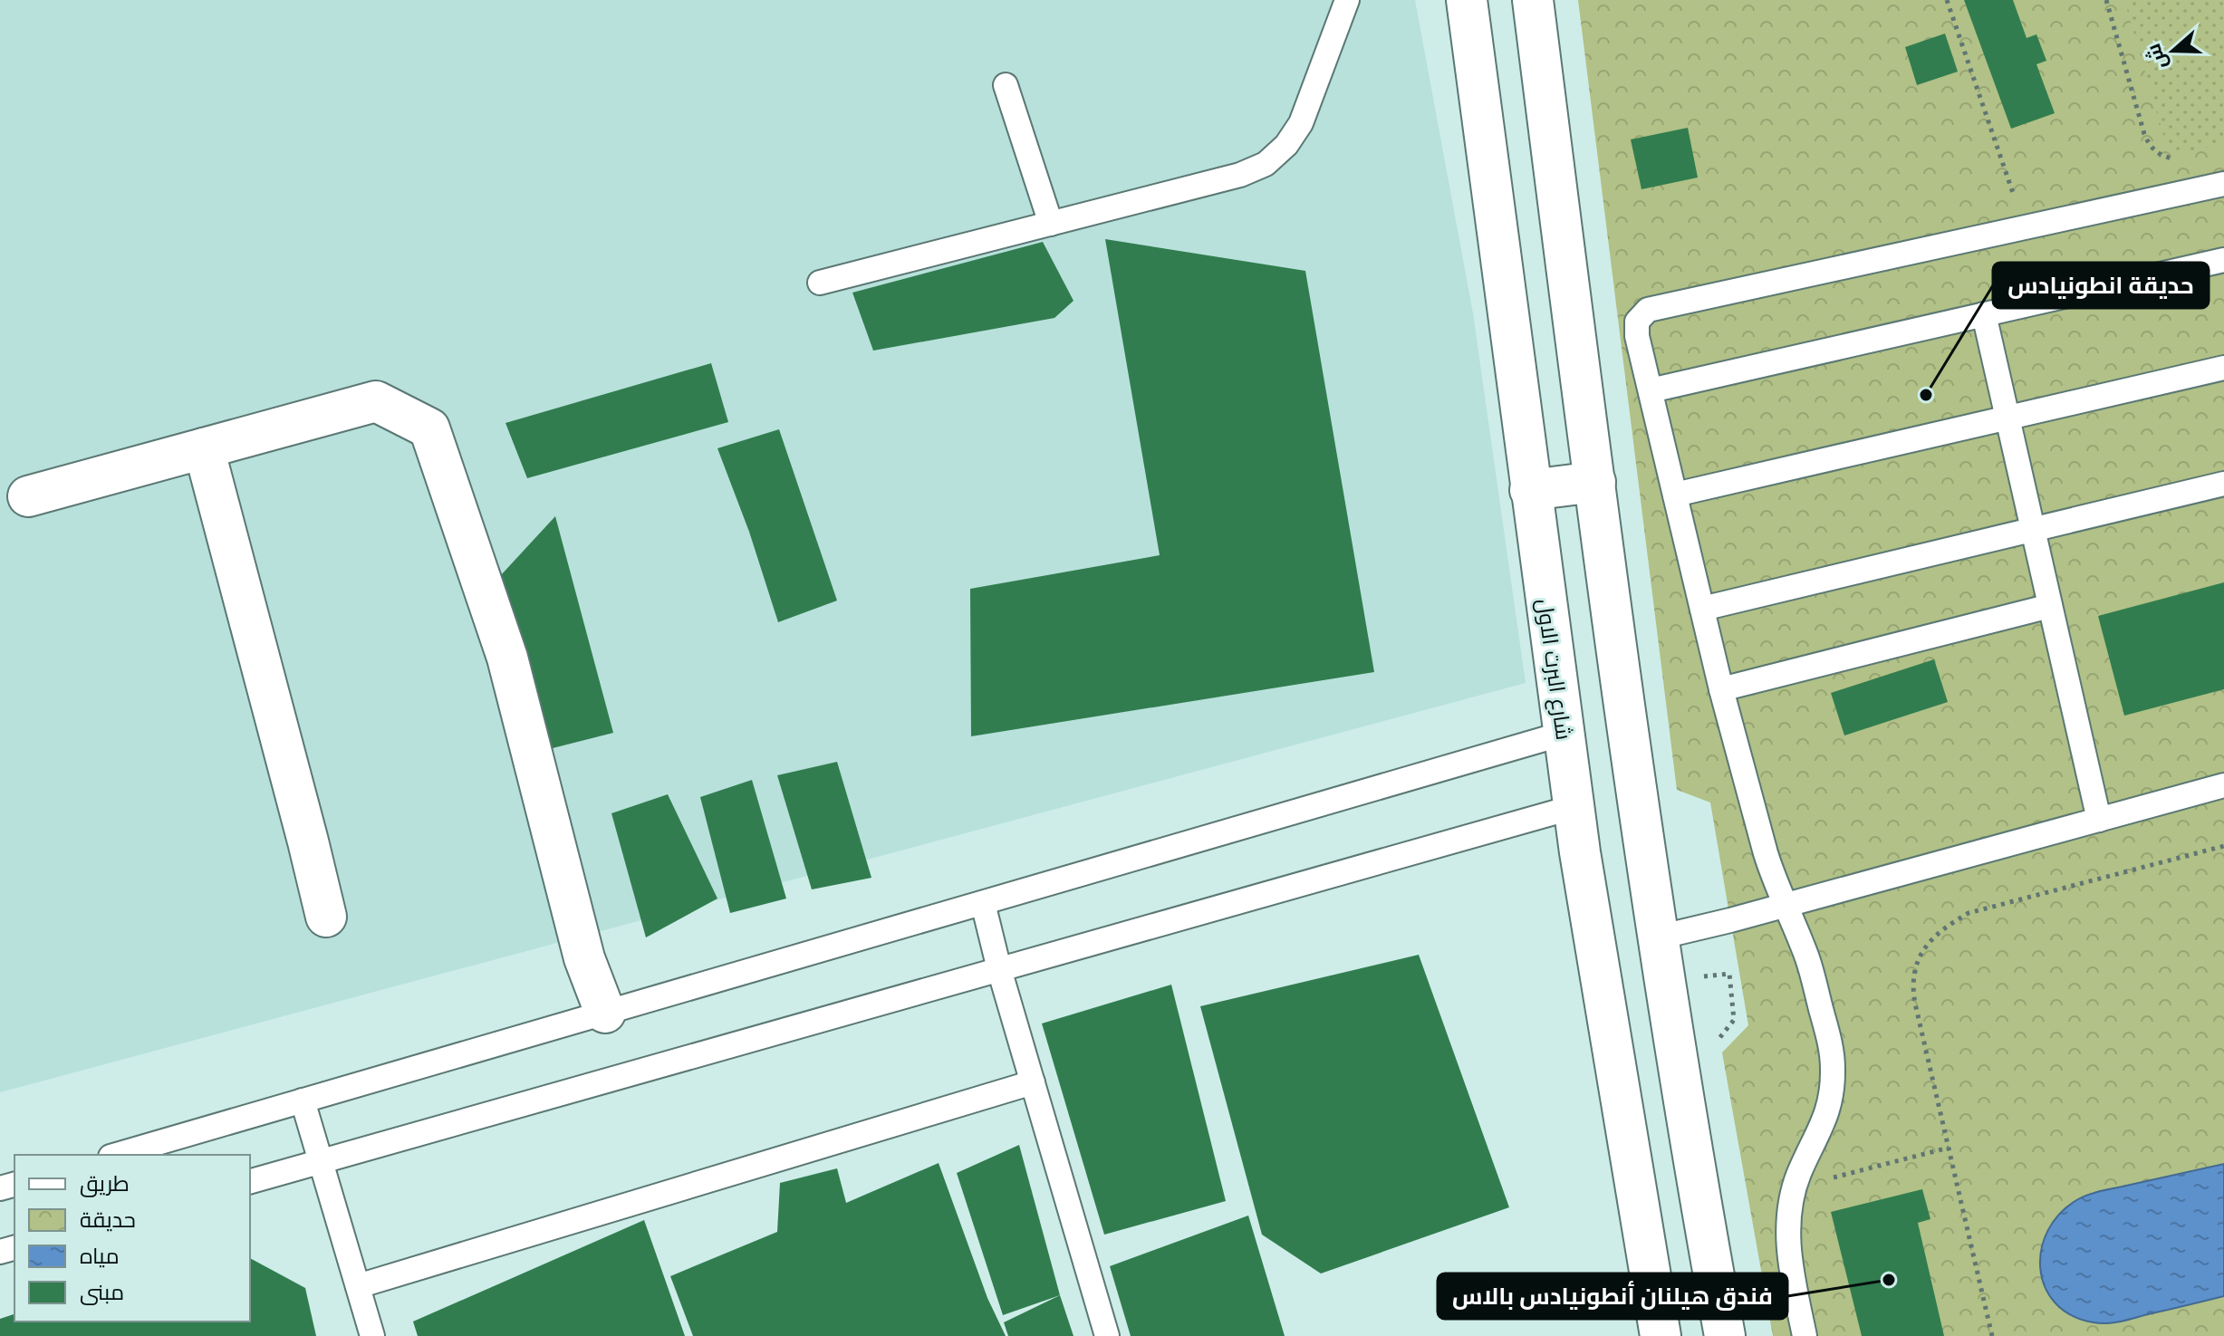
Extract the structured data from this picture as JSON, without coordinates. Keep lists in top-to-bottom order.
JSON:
{
  "streets": {
    "main road": ["شارع البرت الاول"]
  },
  "places": ["حديقة انطونيادس", "فندق هيلنان أنطونيادس بالاس"],
  "legend": [
    "طريق",
    "حديقة",
    "مياه",
    "مبنى"
  ],
  "north": "left"
}
